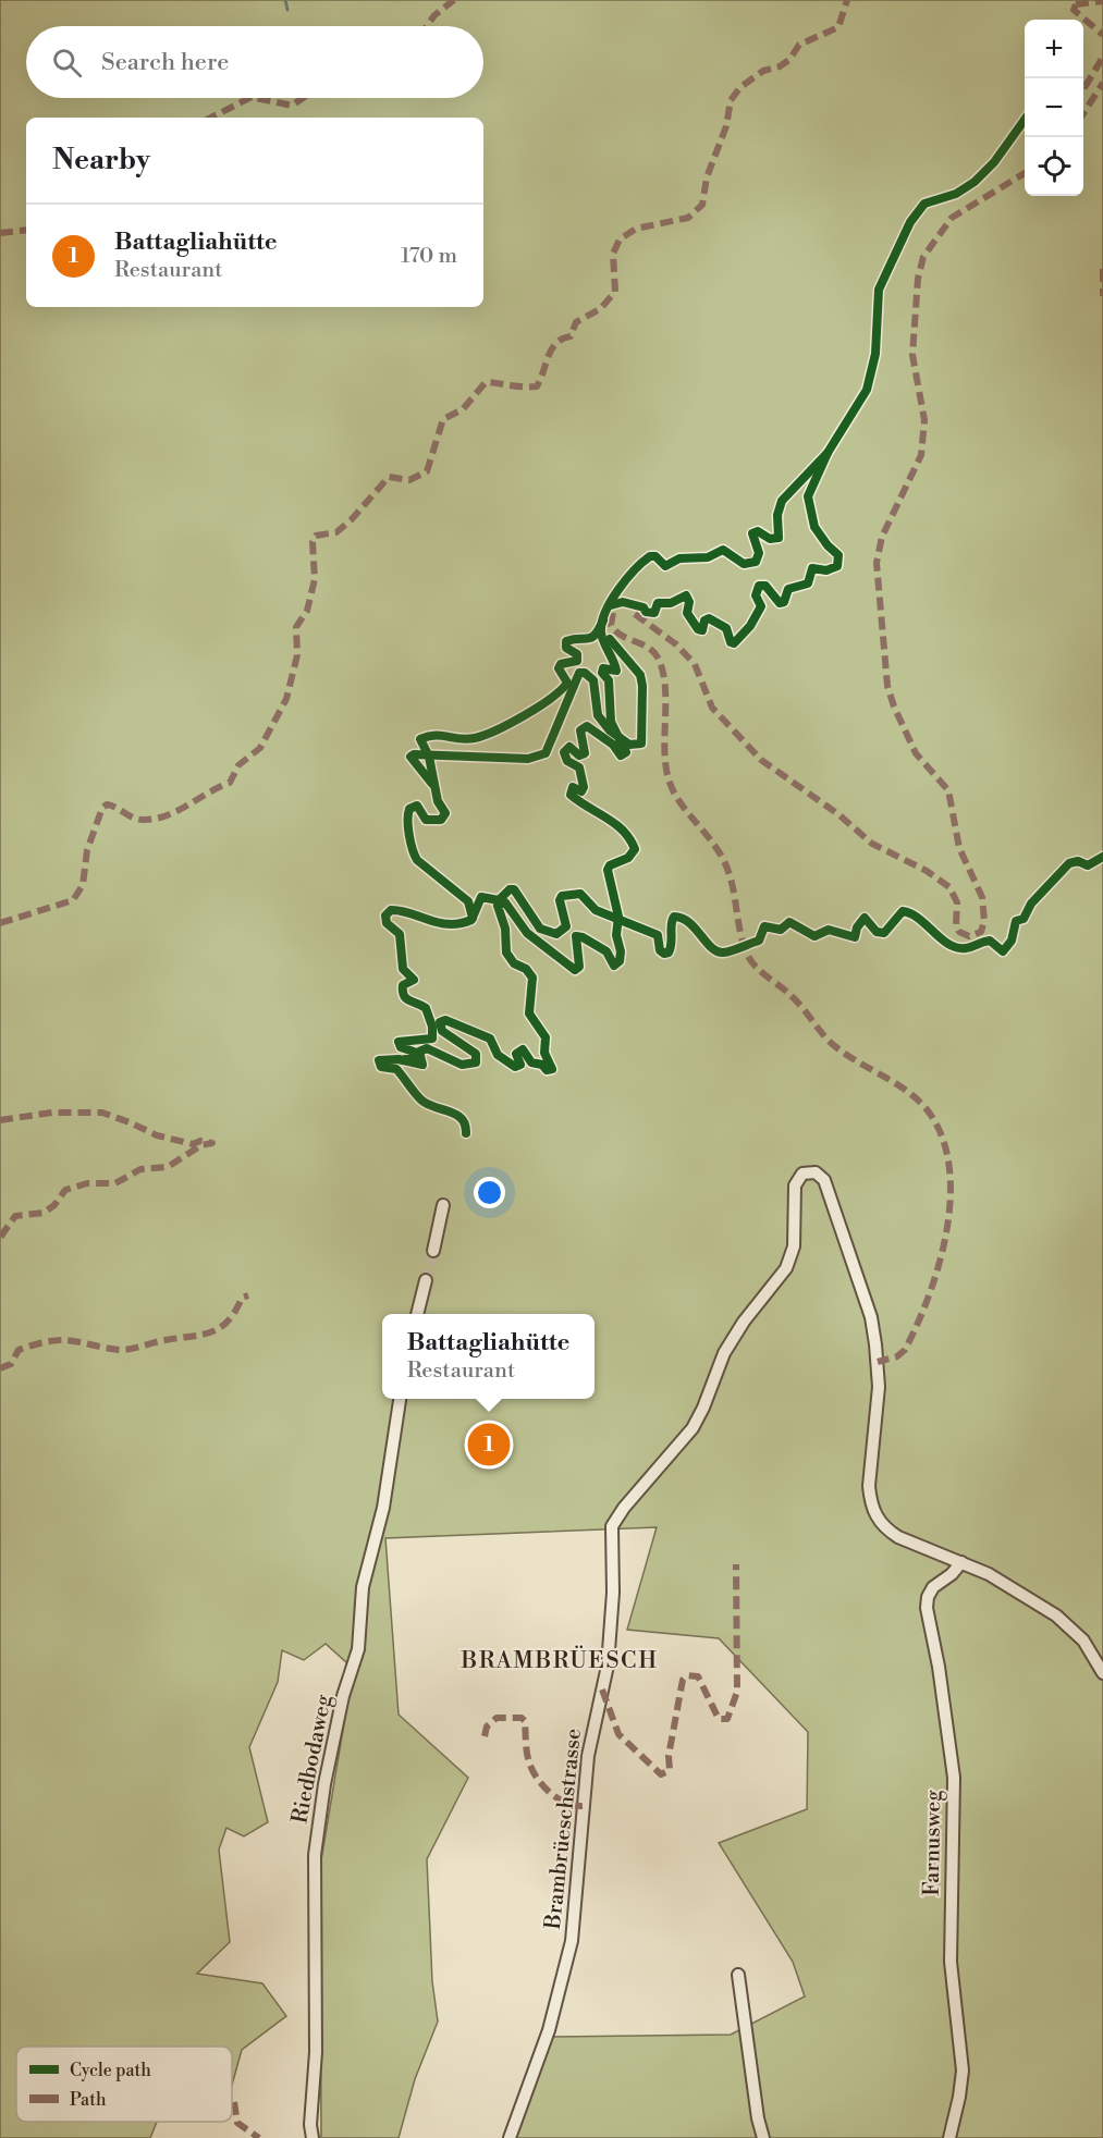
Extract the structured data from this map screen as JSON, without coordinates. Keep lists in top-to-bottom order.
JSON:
{
  "streets": {
    "street": ["Riedbodaweg", "Brambrüeschstrasse", "Farnusweg"]
  },
  "crossings": [
    ["Brambrüeschstrasse", "Farnusweg"]
  ],
  "districts": ["BRAMBRÜESCH"],
  "legend": ["Cycle path", "Path"],
  "page": {
    "map_buttons": ["+", "−"],
    "search": "Search here",
    "heading": "Nearby",
    "list": [
      {
        "mark": "1",
        "name": "Battagliahütte",
        "note": "Restaurant",
        "value": "170 m"
      }
    ],
    "popup": ["Battagliahütte", "Restaurant"],
    "pins": "1"
  }
}
